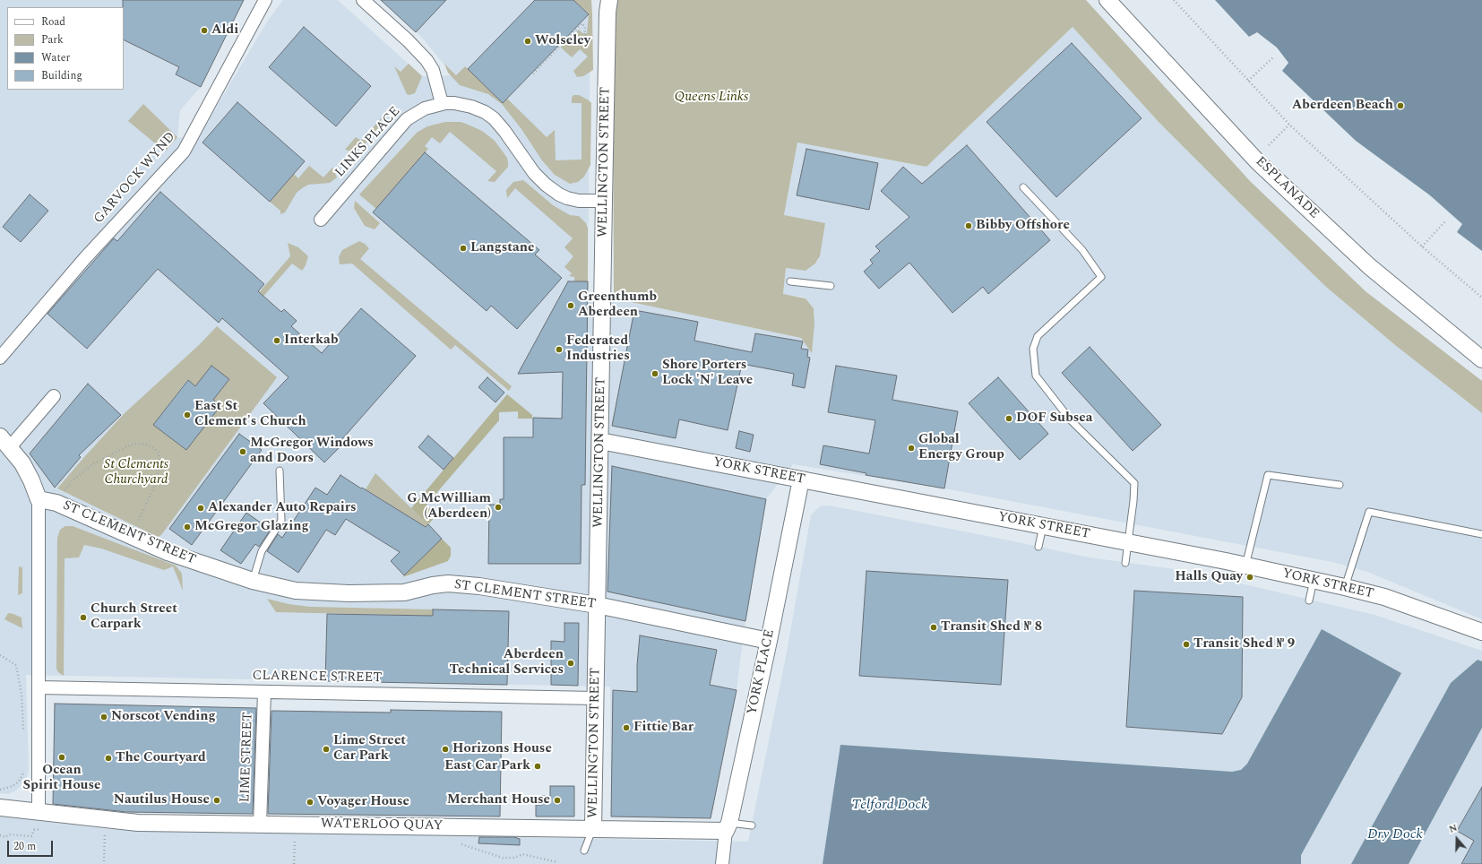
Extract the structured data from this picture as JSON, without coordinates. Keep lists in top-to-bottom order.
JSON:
{
  "streets": {
    "street": [
      "LINKS PLACE",
      "WELLINGTON STREET",
      "GARVOCK WYND",
      "ESPLANADE",
      "YORK STREET",
      "ST CLEMENT STREET",
      "YORK PLACE",
      "CLARENCE STREET",
      "LIME STREET",
      "WATERLOO QUAY"
    ]
  },
  "crossings": [
    ["LINKS PLACE", "WELLINGTON STREET"],
    ["WELLINGTON STREET", "YORK STREET"],
    ["WELLINGTON STREET", "ST CLEMENT STREET"],
    ["WELLINGTON STREET", "CLARENCE STREET"],
    ["WELLINGTON STREET", "WATERLOO QUAY"],
    ["YORK STREET", "YORK PLACE"],
    ["ST CLEMENT STREET", "YORK PLACE"],
    ["YORK PLACE", "WATERLOO QUAY"],
    ["CLARENCE STREET", "LIME STREET"],
    ["LIME STREET", "WATERLOO QUAY"]
  ],
  "water": ["Telford Dock", "Dry Dock"],
  "parks": ["Queens Links", "St Clements Churchyard"],
  "places": [
    "Aldi",
    "Wolseley",
    "Aberdeen Beach",
    "Bibby Offshore",
    "Langstane",
    "Greenthumb Aberdeen",
    "Interkab",
    "Federated Industries",
    "Shore Porters Lock 'N' Leave",
    "East St Clement's Church",
    "DOF Subsea",
    "Global Energy Group",
    "McGregor Windows and Doors",
    "G McWilliam (Aberdeen)",
    "Alexander Auto Repairs",
    "McGregor Glazing",
    "Halls Quay",
    "Church Street Carpark",
    "Transit Shed № 8",
    "Transit Shed № 9",
    "Aberdeen Technical Services",
    "Norscot Vending",
    "Fittie Bar",
    "Lime Street Car Park",
    "Horizons House",
    "Ocean Spirit House",
    "The Courtyard",
    "East Car Park",
    "Nautilus House",
    "Merchant House",
    "Voyager House"
  ],
  "legend": [
    "Road",
    "Park",
    "Water",
    "Building"
  ],
  "scale_bar": "20 m",
  "north": "top"
}
